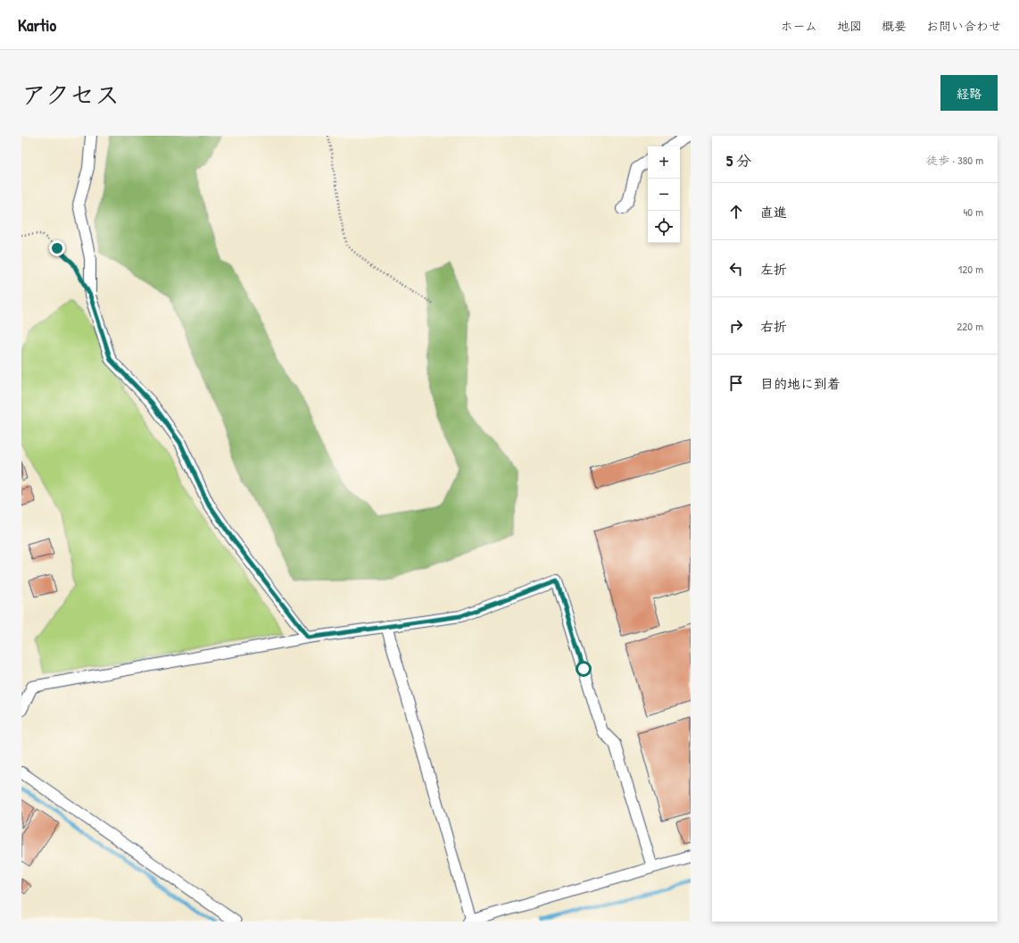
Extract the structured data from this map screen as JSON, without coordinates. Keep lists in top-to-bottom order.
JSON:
{
  "page": {
    "header": "Kartio",
    "nav": [
      "ホーム",
      "地図",
      "概要",
      "お問い合わせ"
    ],
    "title": "アクセス",
    "buttons": "経路",
    "heading": ["5 分", "徒歩 · 380 m"],
    "map_buttons": ["+", "−"],
    "list": [
      ["直進", "40 m"],
      ["左折", "120 m"],
      ["右折", "220 m"],
      "目的地に到着"
    ]
  }
}
